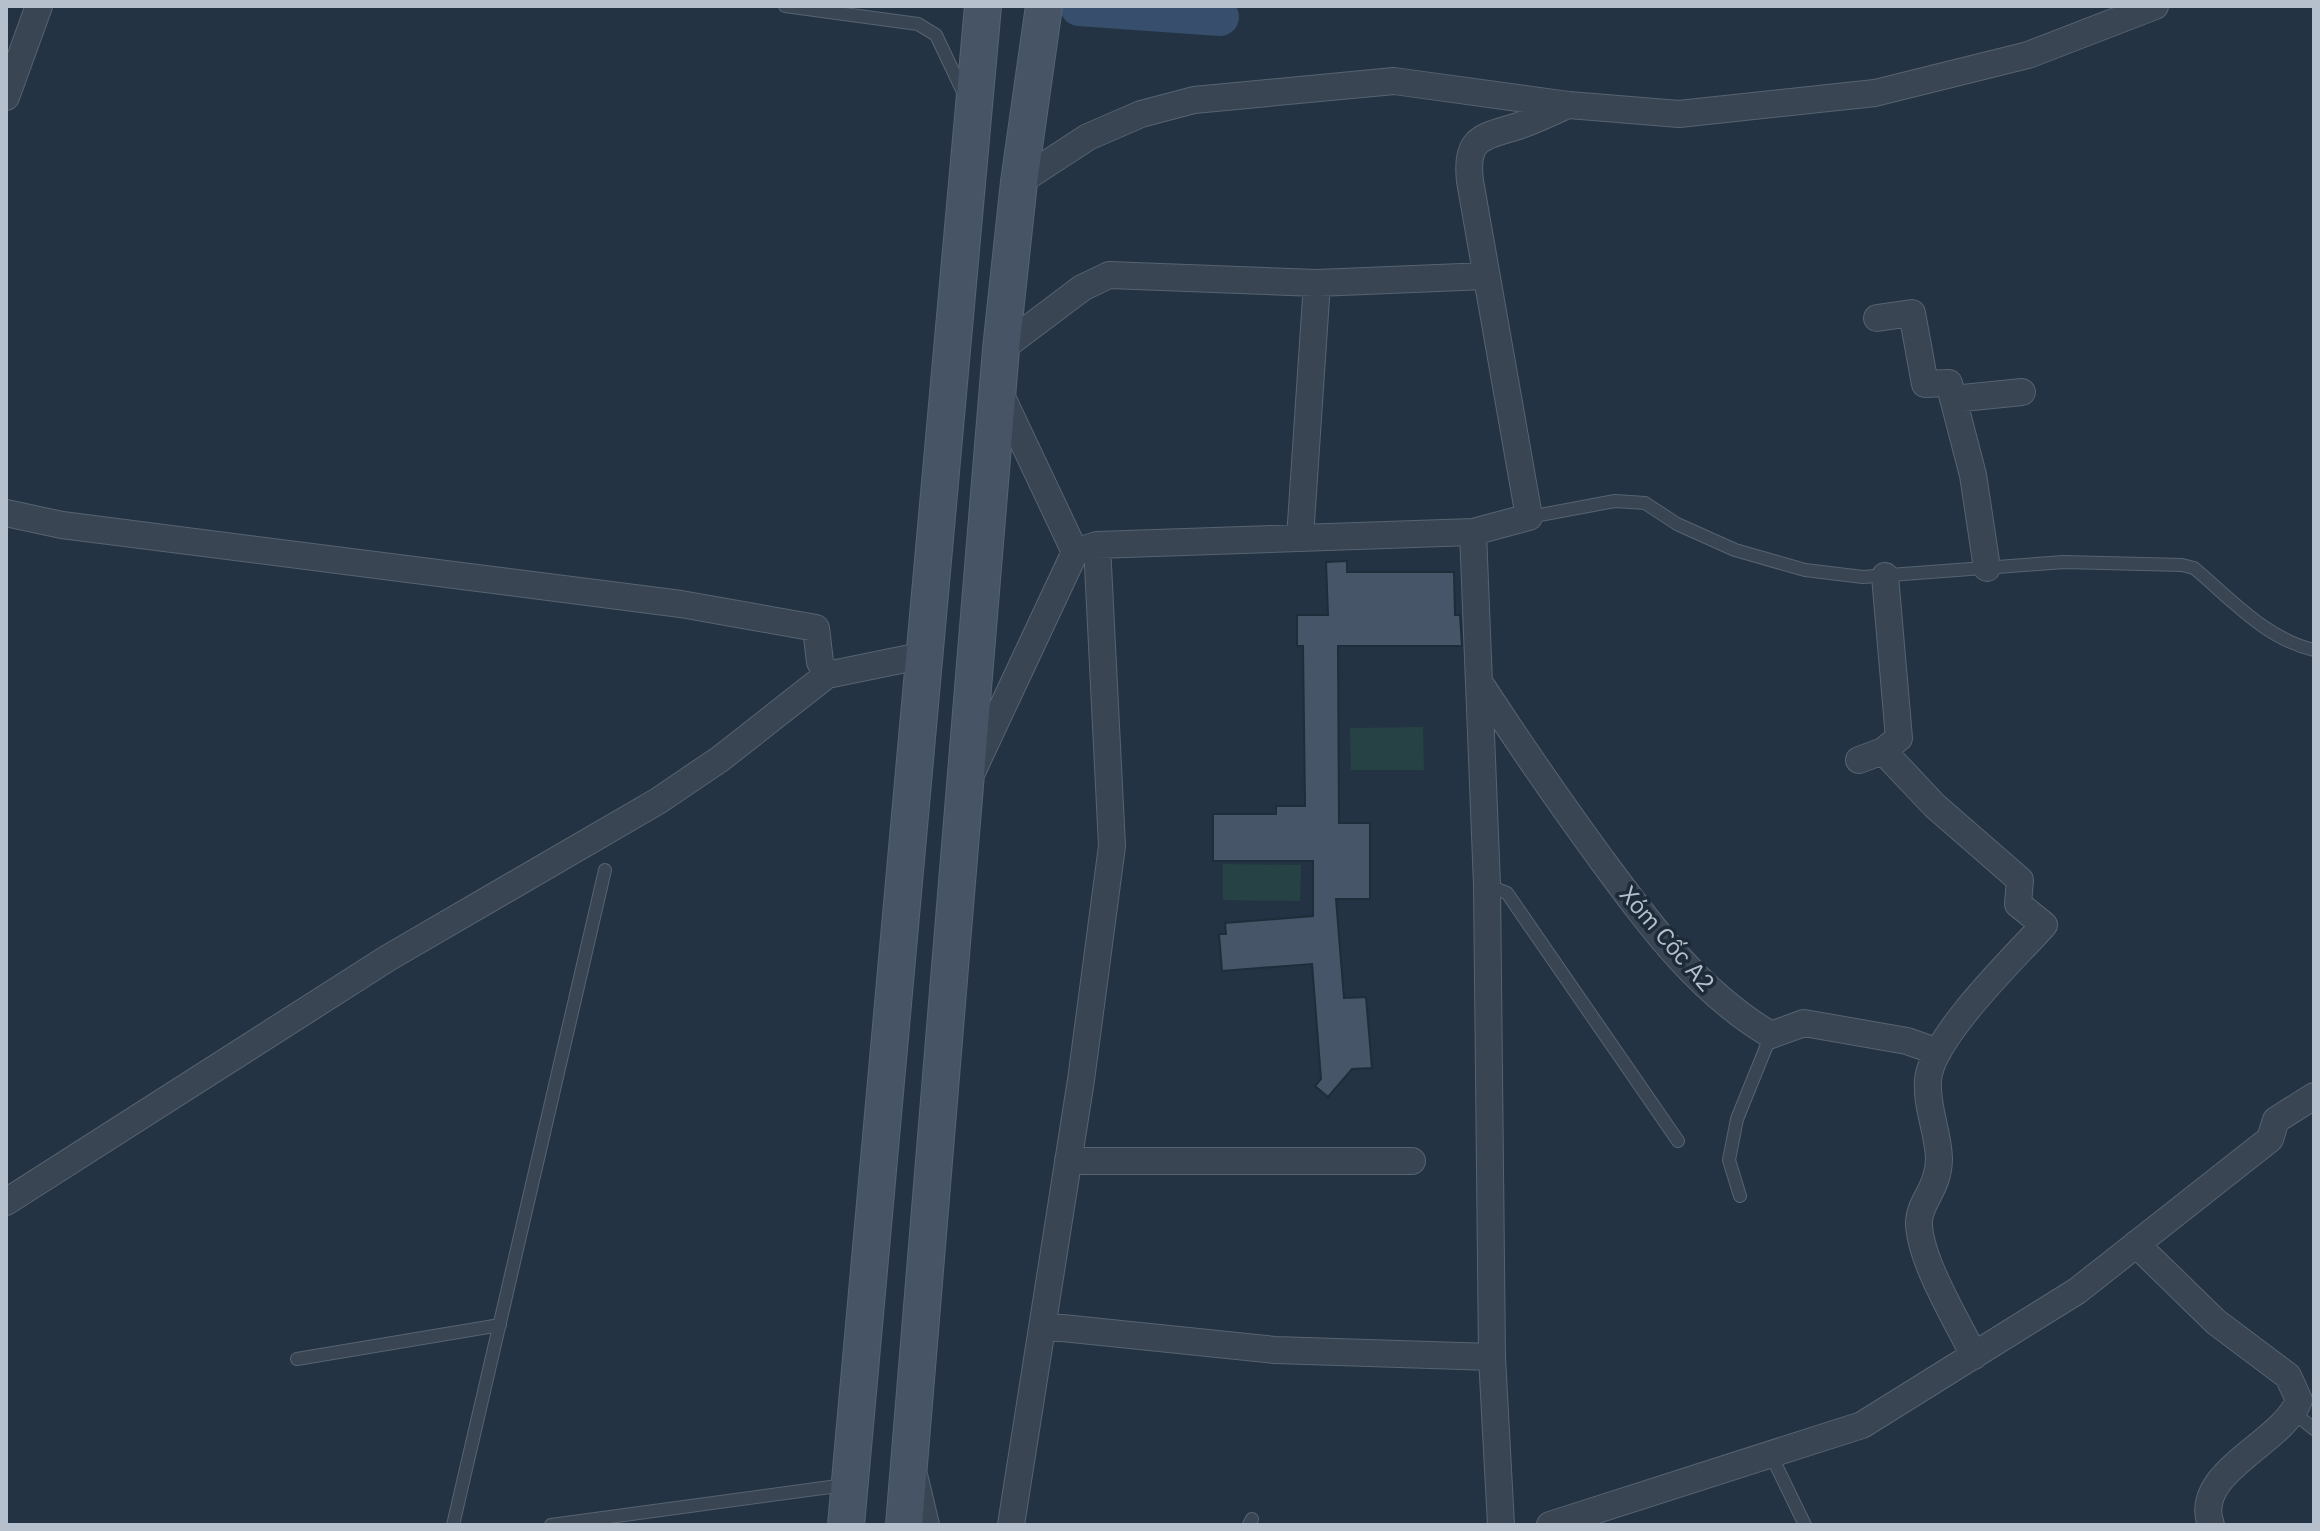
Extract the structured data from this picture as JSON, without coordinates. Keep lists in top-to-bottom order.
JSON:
{
  "streets": {
    "street": ["Xóm Cốc A2"]
  }
}
